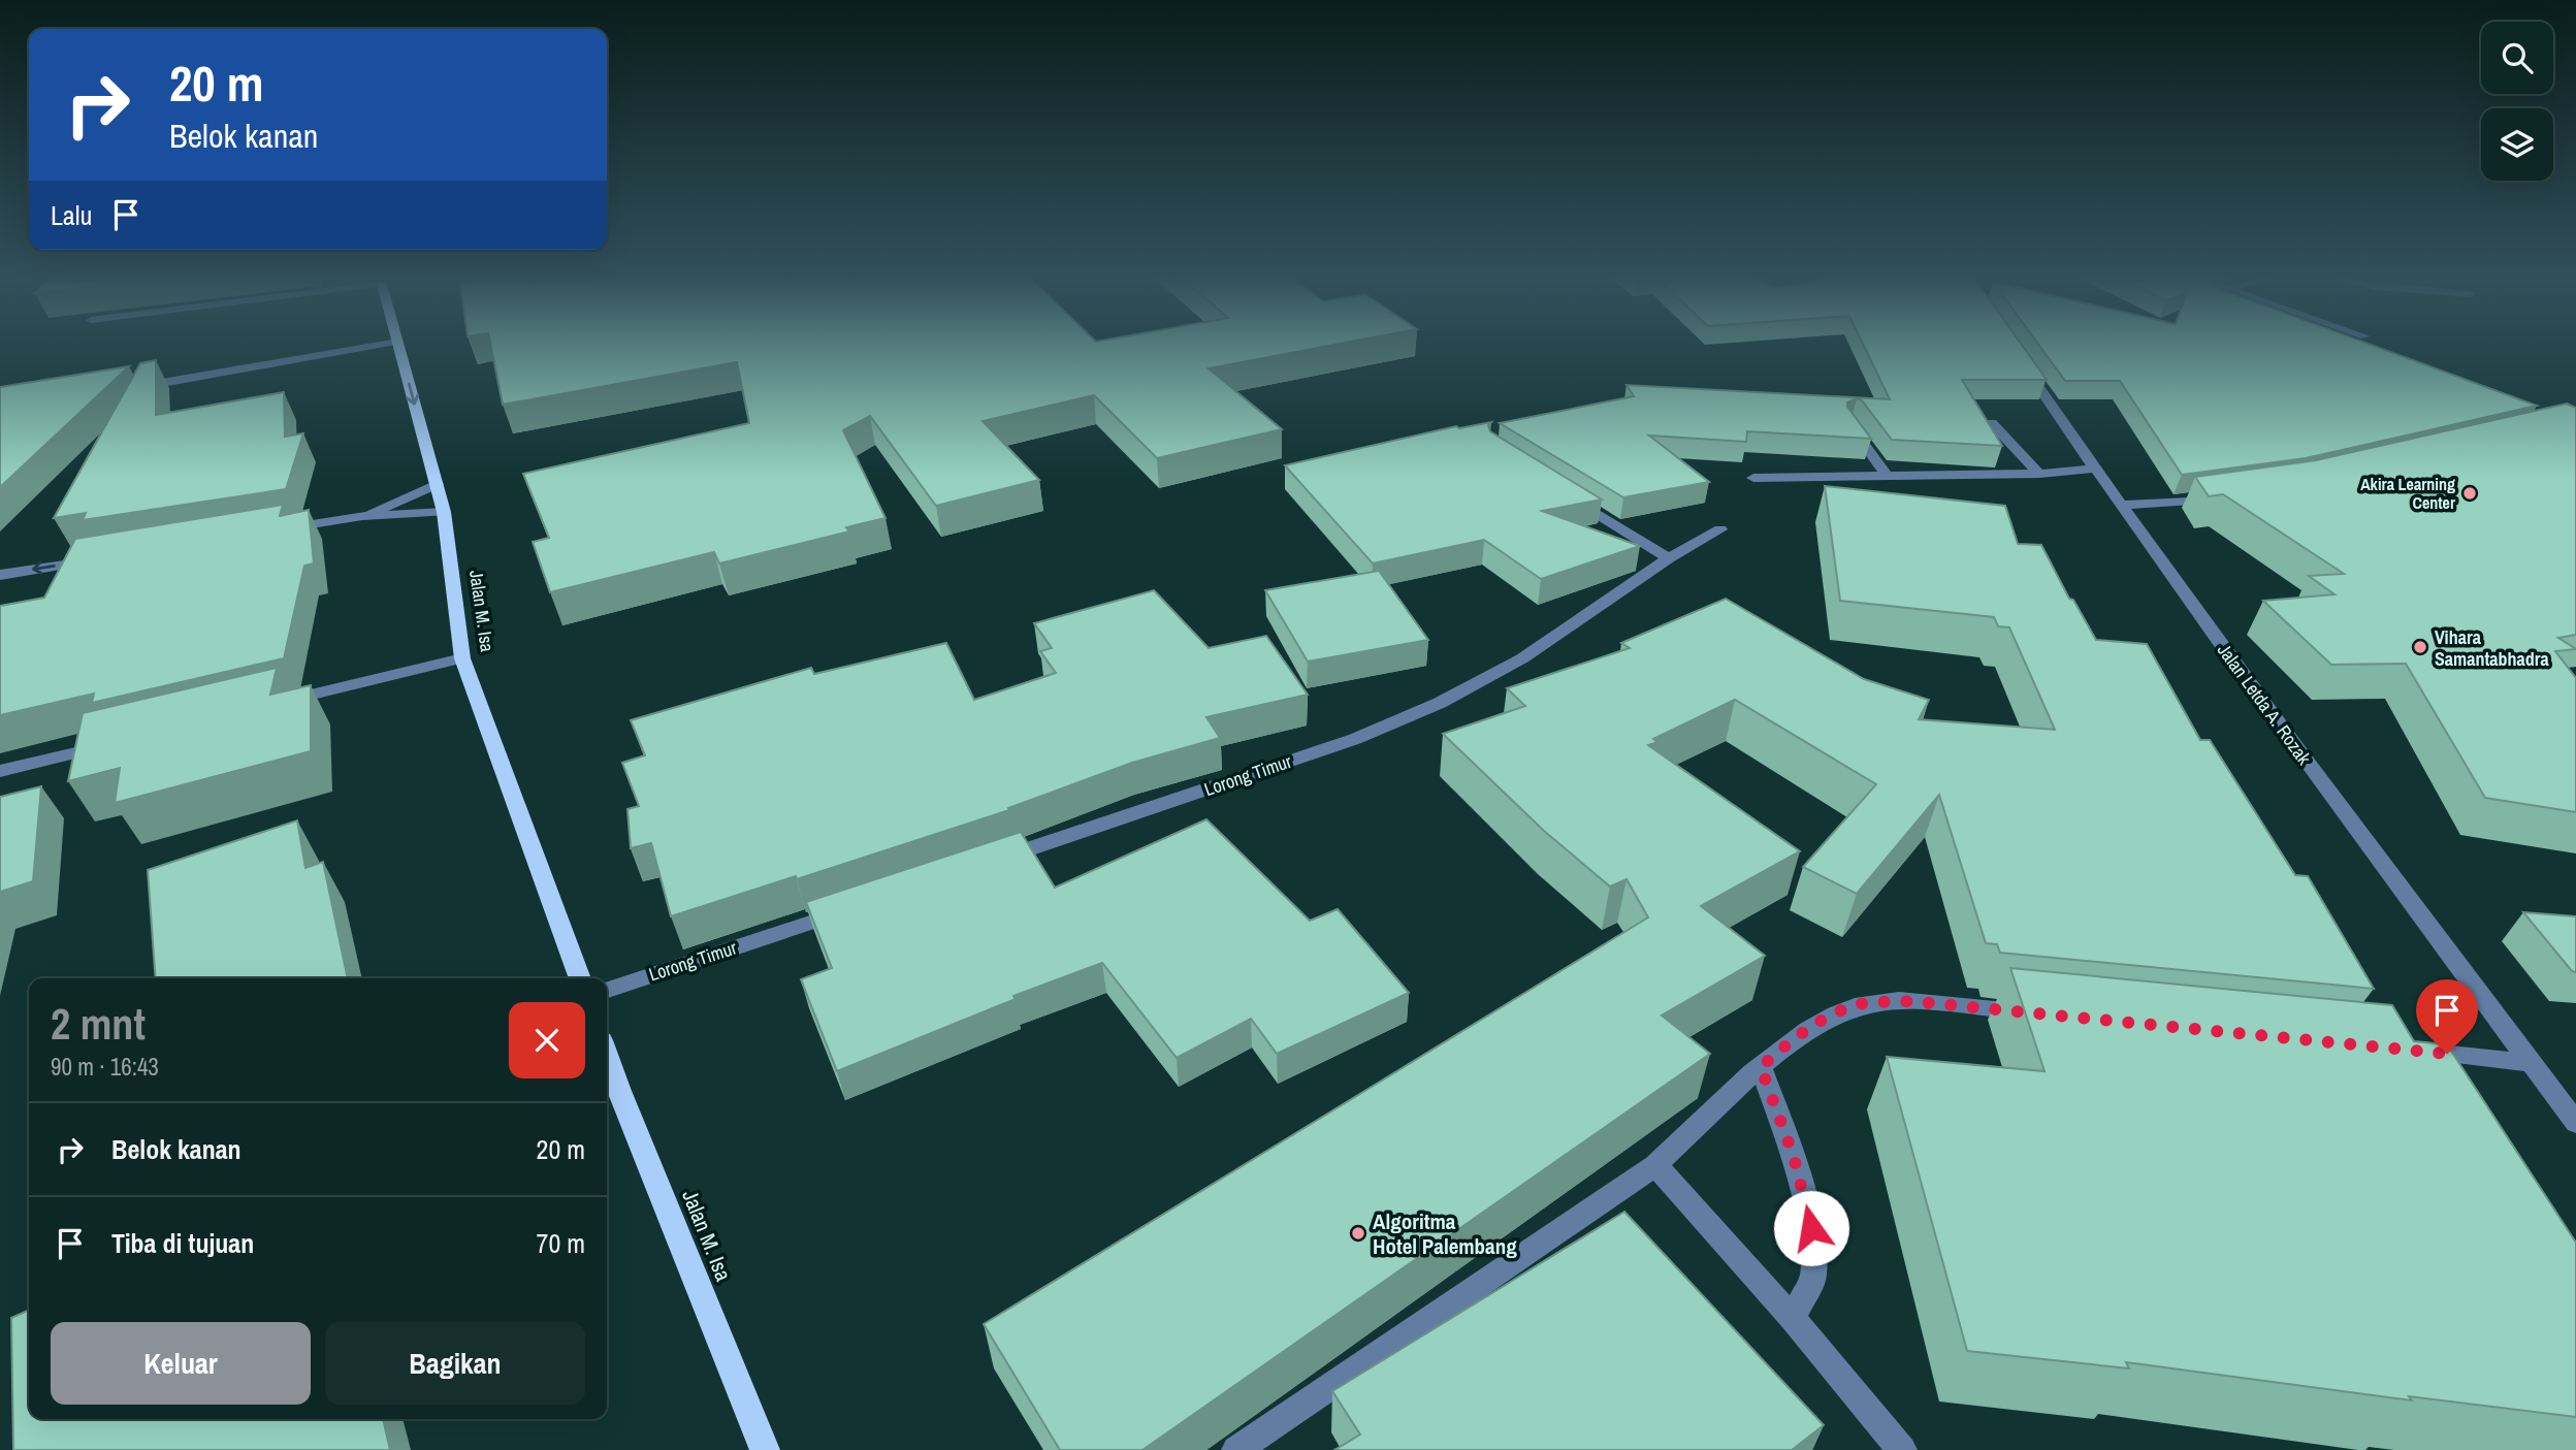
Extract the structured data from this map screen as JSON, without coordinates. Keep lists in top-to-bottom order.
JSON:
{
  "streets": {
    "main road": ["Jalan M. Isa"],
    "street": ["Jalan Letda A. Rozak", "Lorong Timur"]
  },
  "places": ["Akira Learning Center", "Vihara Samantabhadra", "Algoritma Hotel Palembang"],
  "page": {
    "turn": ["20 m", "Belok kanan"],
    "then": "Lalu",
    "heading": ["2 mnt", "90 m · 16:43"],
    "list": [
      {
        "name": "Belok kanan",
        "value": "20 m"
      },
      {
        "name": "Tiba di tujuan",
        "value": "70 m"
      }
    ],
    "buttons": ["Keluar", "Bagikan"]
  }
}
